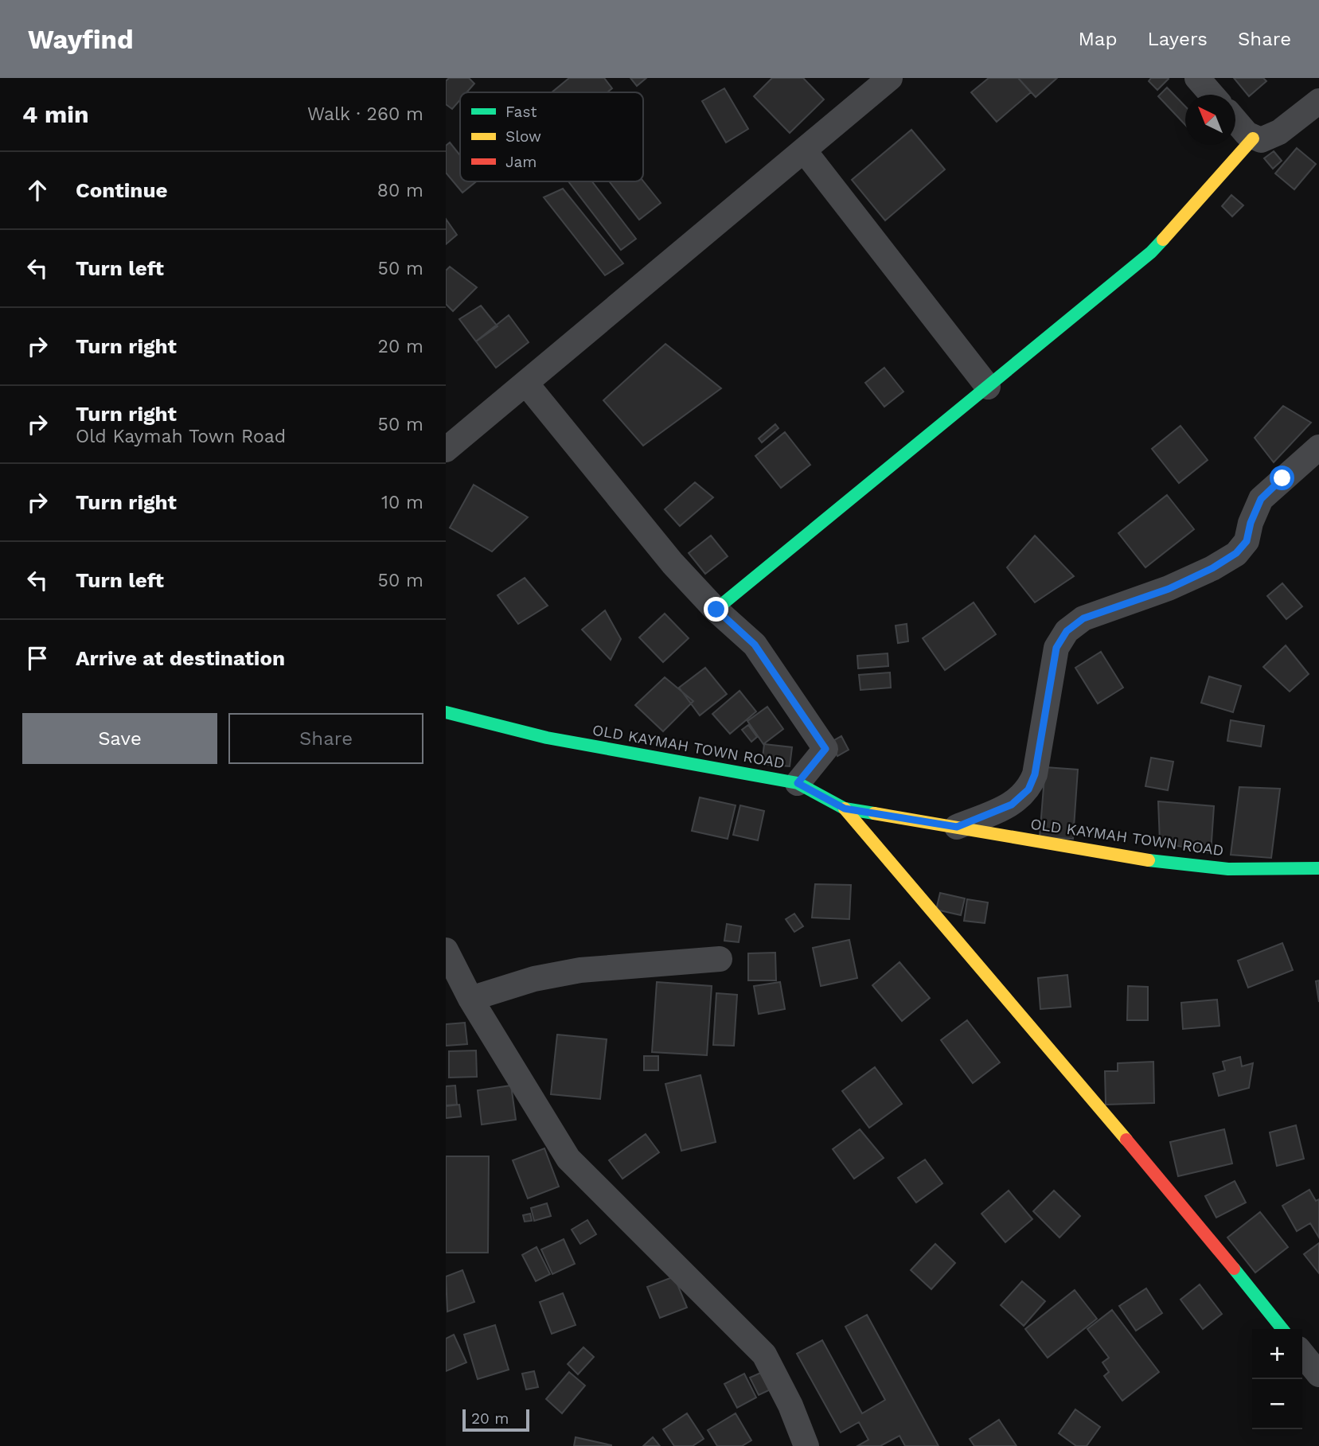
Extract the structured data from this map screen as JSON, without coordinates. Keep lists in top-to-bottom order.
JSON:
{
  "streets": {
    "street": ["OLD KAYMAH TOWN ROAD"]
  },
  "legend": ["Fast", "Slow", "Jam"],
  "scale_bar": "20 m",
  "north": "top left",
  "page": {
    "header": "Wayfind",
    "nav": ["Map", "Layers", "Share"],
    "heading": ["4 min", "Walk · 260 m"],
    "list": [
      ["Continue", "80 m"],
      ["Turn left", "50 m"],
      ["Turn right", "20 m"],
      ["Turn right", "Old Kaymah Town Road", "50 m"],
      ["Turn right", "10 m"],
      ["Turn left", "50 m"],
      "Arrive at destination"
    ],
    "buttons": ["Save", "Share"],
    "map_buttons": ["+", "−"],
    "scale": "20 m"
  }
}
